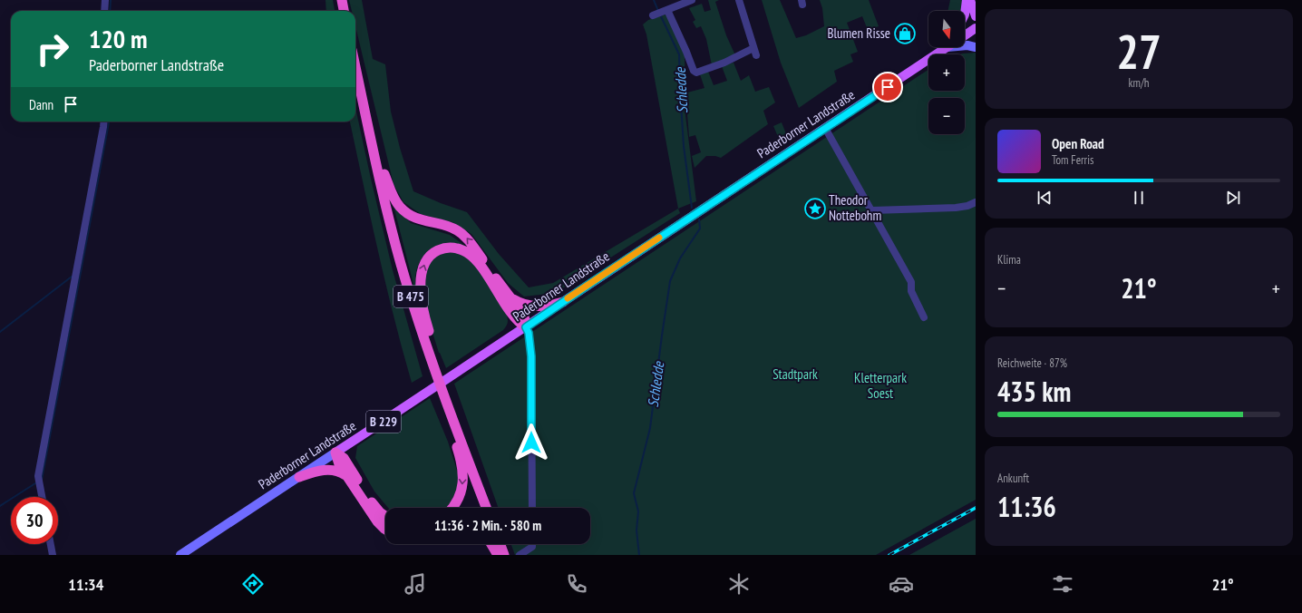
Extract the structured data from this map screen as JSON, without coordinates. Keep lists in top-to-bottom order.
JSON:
{
  "streets": {
    "highway": ["B 475"],
    "main road": ["Paderborner Landstraße", "B 229"]
  },
  "water": ["Schledde"],
  "parks": ["Stadtpark", "Kletterpark Soest"],
  "places": {
    "shop": ["Blumen Risse"],
    "place": ["Theodor Nottebohm"]
  },
  "north": "bottom",
  "page": {
    "tile": [
      ["27", "km/h"],
      "Klima",
      ["Reichweite · 87%", "435 km"],
      ["Ankunft", "11:36"]
    ],
    "map_buttons": ["+", "−"],
    "turn": ["120 m", "Paderborner Landstraße"],
    "then": "Dann",
    "song": ["Open Road", "Tom Ferris"],
    "heat": ["−", "21°", "+"],
    "limit": "30",
    "trip": "11:36 · 2 Min. · 580 m",
    "tabs": ["11:34", "21°"]
  }
}
